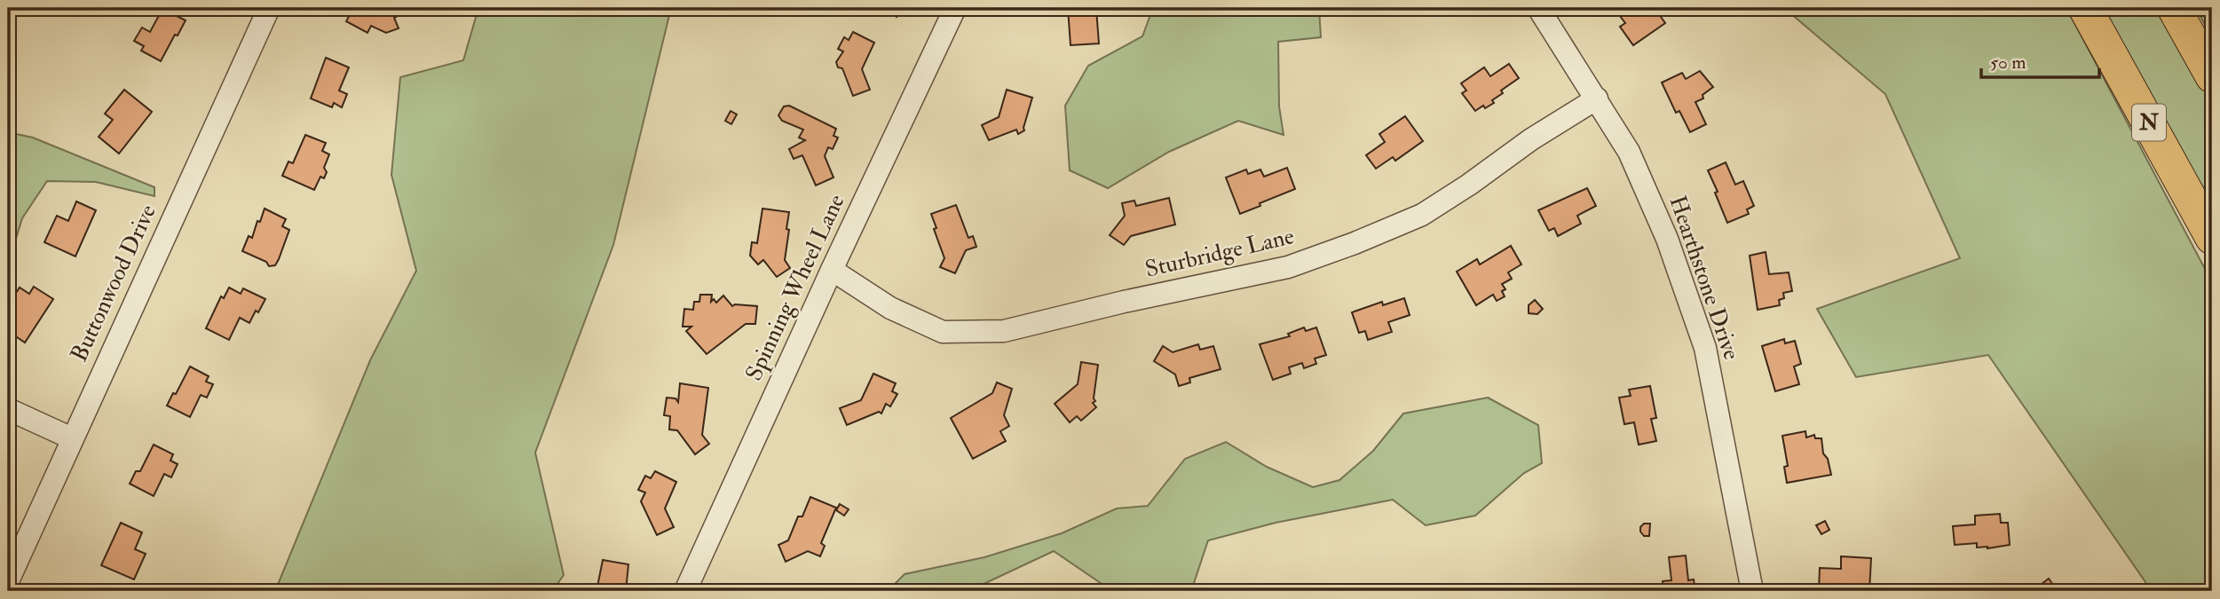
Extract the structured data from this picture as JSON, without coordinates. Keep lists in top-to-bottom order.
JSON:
{
  "streets": {
    "highway": ["N"],
    "street": [
      "Sturbridge Lane",
      "Hearthstone Drive",
      "Buttonwood Drive",
      "Spinning Wheel Lane"
    ]
  },
  "crossings": [
    ["Sturbridge Lane", "Hearthstone Drive"],
    ["Sturbridge Lane", "Spinning Wheel Lane"]
  ],
  "scale_bar": "50 m"
}
